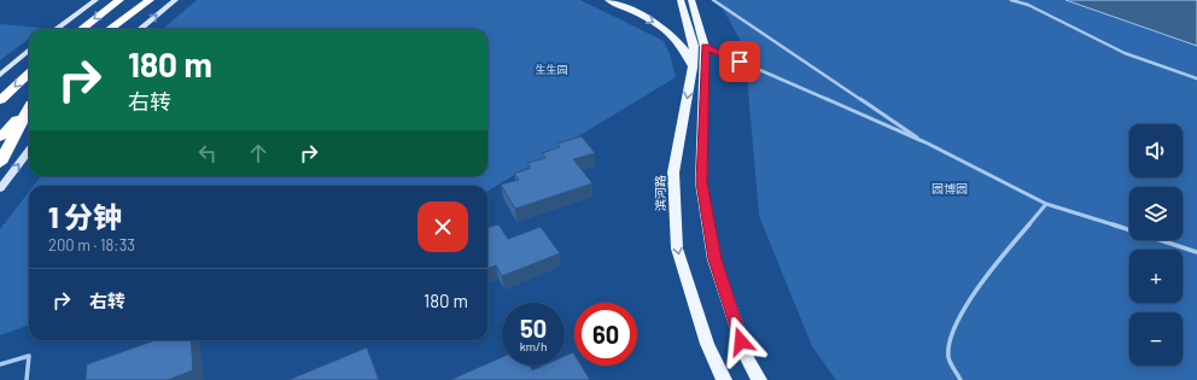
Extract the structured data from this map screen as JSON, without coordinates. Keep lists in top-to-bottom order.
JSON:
{
  "streets": {
    "main road": ["滨河路"]
  },
  "parks": ["生生园", "园博园"],
  "page": {
    "turn": ["180 m", "右转"],
    "map_buttons": ["+", "−"],
    "heading": ["1 分钟", "200 m · 18:33"],
    "list": [
      {
        "name": "右转",
        "value": "180 m"
      }
    ],
    "speed": "50 km/h",
    "limit": "60"
  }
}
